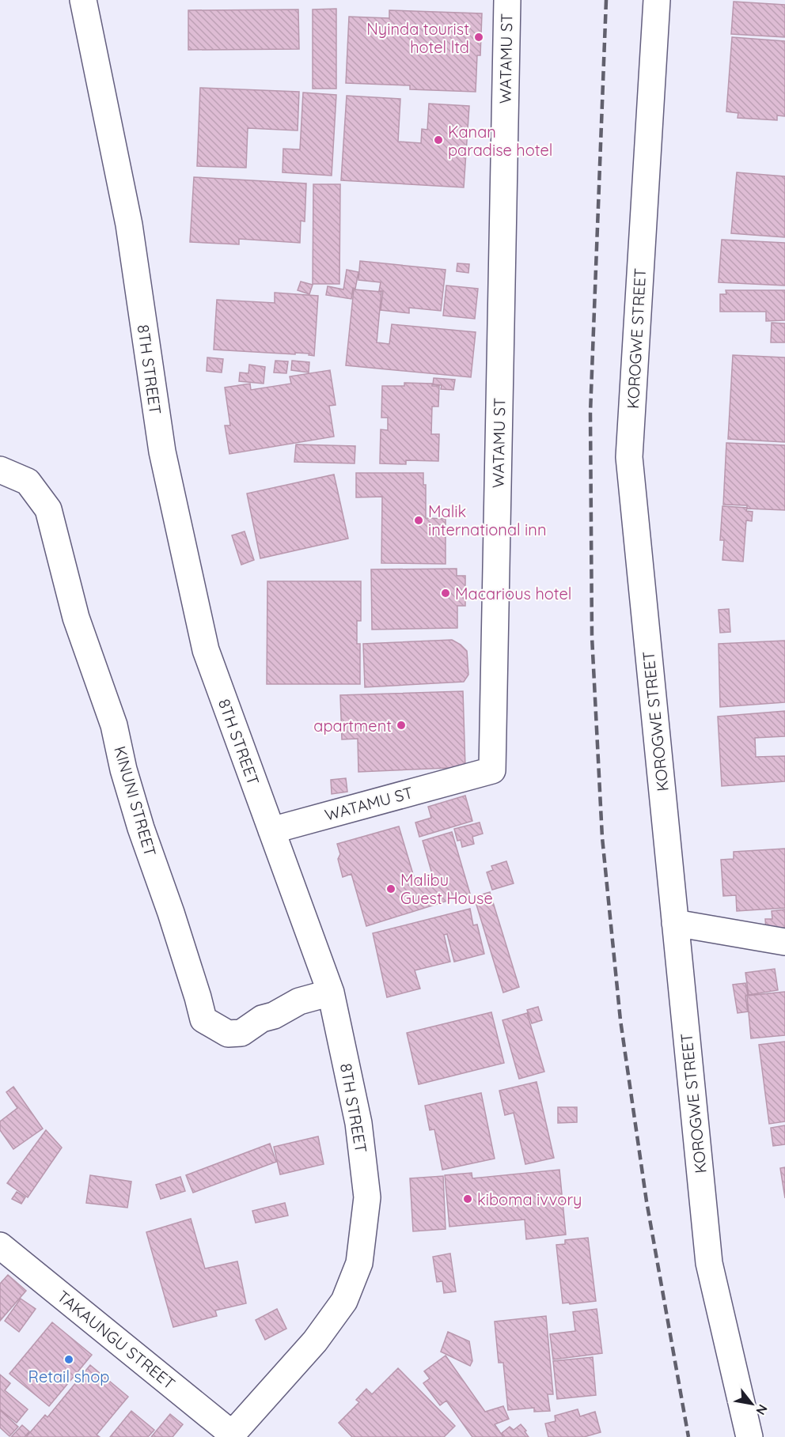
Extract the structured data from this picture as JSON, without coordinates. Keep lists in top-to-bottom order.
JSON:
{
  "streets": {
    "street": [
      "WATAMU ST",
      "KOROGWE STREET",
      "8TH STREET",
      "KINUNI STREET",
      "TAKAUNGU STREET"
    ]
  },
  "crossings": [
    ["WATAMU ST", "8TH STREET"],
    ["8TH STREET", "KINUNI STREET"],
    ["8TH STREET", "TAKAUNGU STREET"]
  ],
  "places": [
    "Nyinda tourist hotel ltd",
    "Kanan paradise hotel",
    "Malik international inn",
    "Macarious hotel",
    "apartment",
    "Malibu Guest House",
    "kiboma ivvory",
    "Retail shop"
  ],
  "north": "bottom right"
}
